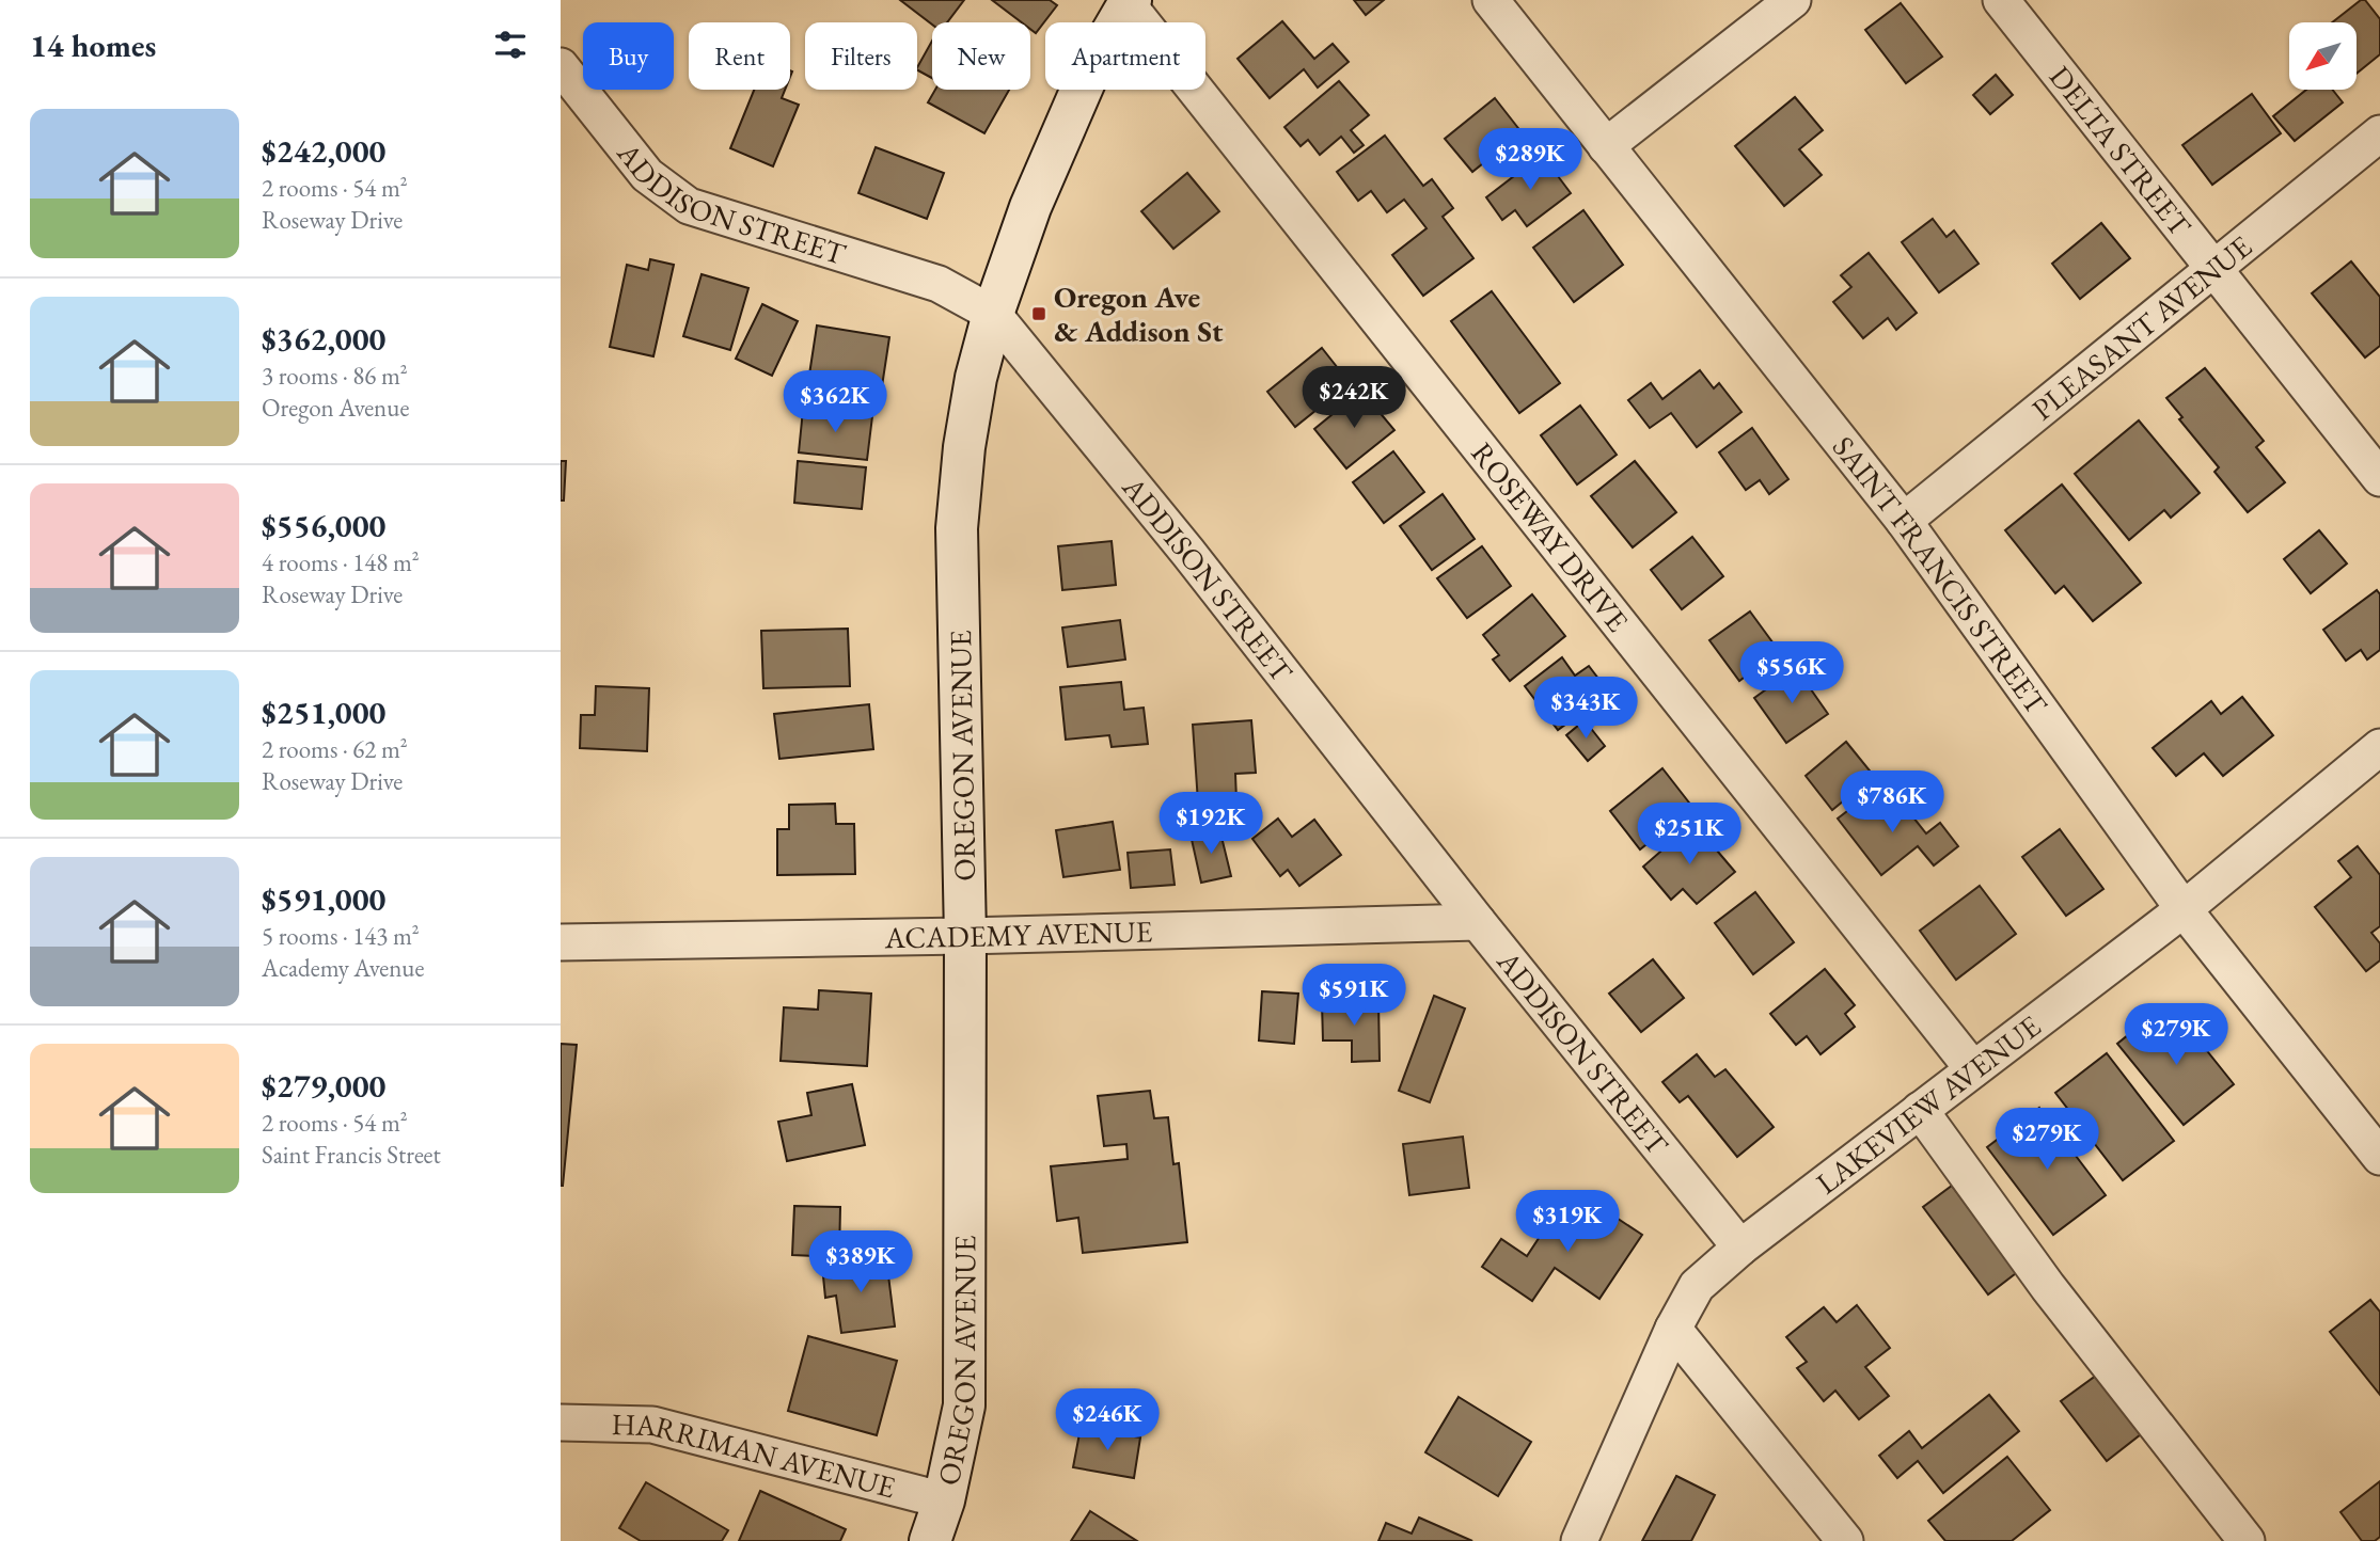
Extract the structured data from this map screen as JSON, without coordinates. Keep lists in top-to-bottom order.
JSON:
{
  "streets": {
    "main road": ["OREGON AVENUE"],
    "street": [
      "DELTA STREET",
      "ADDISON STREET",
      "PLEASANT AVENUE",
      "ROSEWAY DRIVE",
      "SAINT FRANCIS STREET",
      "ACADEMY AVENUE",
      "LAKEVIEW AVENUE",
      "HARRIMAN AVENUE"
    ]
  },
  "crossings": [
    ["DELTA STREET", "PLEASANT AVENUE"],
    ["ADDISON STREET", "OREGON AVENUE"],
    ["ADDISON STREET", "ACADEMY AVENUE"],
    ["ADDISON STREET", "LAKEVIEW AVENUE"],
    ["PLEASANT AVENUE", "SAINT FRANCIS STREET"],
    ["ROSEWAY DRIVE", "OREGON AVENUE"],
    ["ROSEWAY DRIVE", "LAKEVIEW AVENUE"],
    ["SAINT FRANCIS STREET", "LAKEVIEW AVENUE"],
    ["OREGON AVENUE", "ACADEMY AVENUE"],
    ["OREGON AVENUE", "HARRIMAN AVENUE"]
  ],
  "places": {
    "transit": ["Oregon Ave & Addison St"]
  },
  "north": "bottom left",
  "page": {
    "heading": "14 homes",
    "chip": [
      "Buy",
      "Rent",
      "Filters",
      "New",
      "Apartment"
    ],
    "list": [
      {
        "name": "$242,000",
        "note": "2 rooms · 54 m² · Roseway Drive"
      },
      {
        "name": "$362,000",
        "note": "3 rooms · 86 m² · Oregon Avenue"
      },
      {
        "name": "$556,000",
        "note": "4 rooms · 148 m² · Roseway Drive"
      },
      {
        "name": "$251,000",
        "note": "2 rooms · 62 m² · Roseway Drive"
      },
      {
        "name": "$591,000",
        "note": "5 rooms · 143 m² · Academy Avenue"
      },
      {
        "name": "$279,000",
        "note": "2 rooms · 54 m² · Saint Francis Street"
      }
    ],
    "price": [
      "$289K",
      "$242K",
      "$362K",
      "$556K",
      "$343K",
      "$786K",
      "$192K",
      "$251K",
      "$591K",
      "$279K",
      "$279K",
      "$319K",
      "$389K",
      "$246K"
    ]
  }
}
